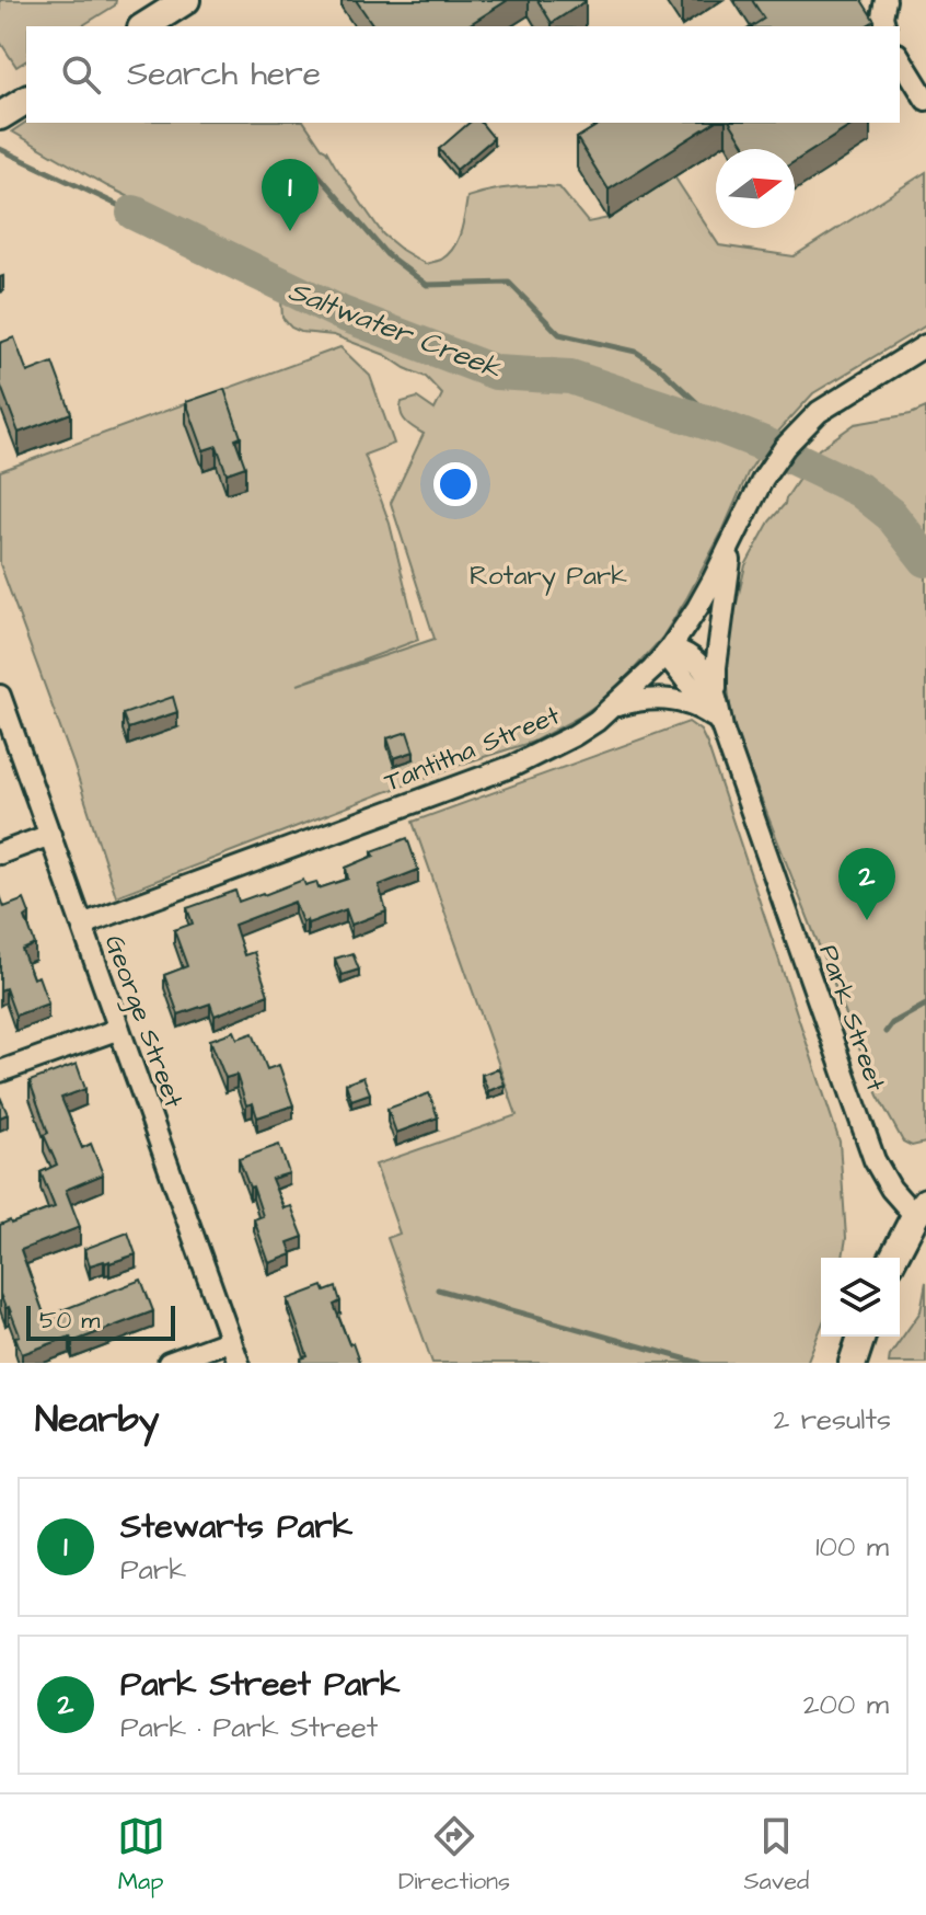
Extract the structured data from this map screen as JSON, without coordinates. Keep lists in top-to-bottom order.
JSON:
{
  "streets": {
    "street": ["Tantitha Street", "Park Street", "George Street"]
  },
  "crossings": [
    ["Tantitha Street", "Park Street"],
    ["Tantitha Street", "George Street"]
  ],
  "water": ["Saltwater Creek"],
  "parks": ["Rotary Park"],
  "scale_bar": "50 m",
  "north": "right",
  "page": {
    "search": "Search here",
    "pins": ["1", "2"],
    "scale": "50 m",
    "heading": ["Nearby", "2 results"],
    "list": [
      {
        "mark": "1",
        "name": "Stewarts Park",
        "note": "Park",
        "value": "100 m"
      },
      {
        "mark": "2",
        "name": "Park Street Park",
        "note": "Park · Park Street",
        "value": "200 m"
      }
    ],
    "nav": ["Map", "Directions", "Saved"]
  }
}
